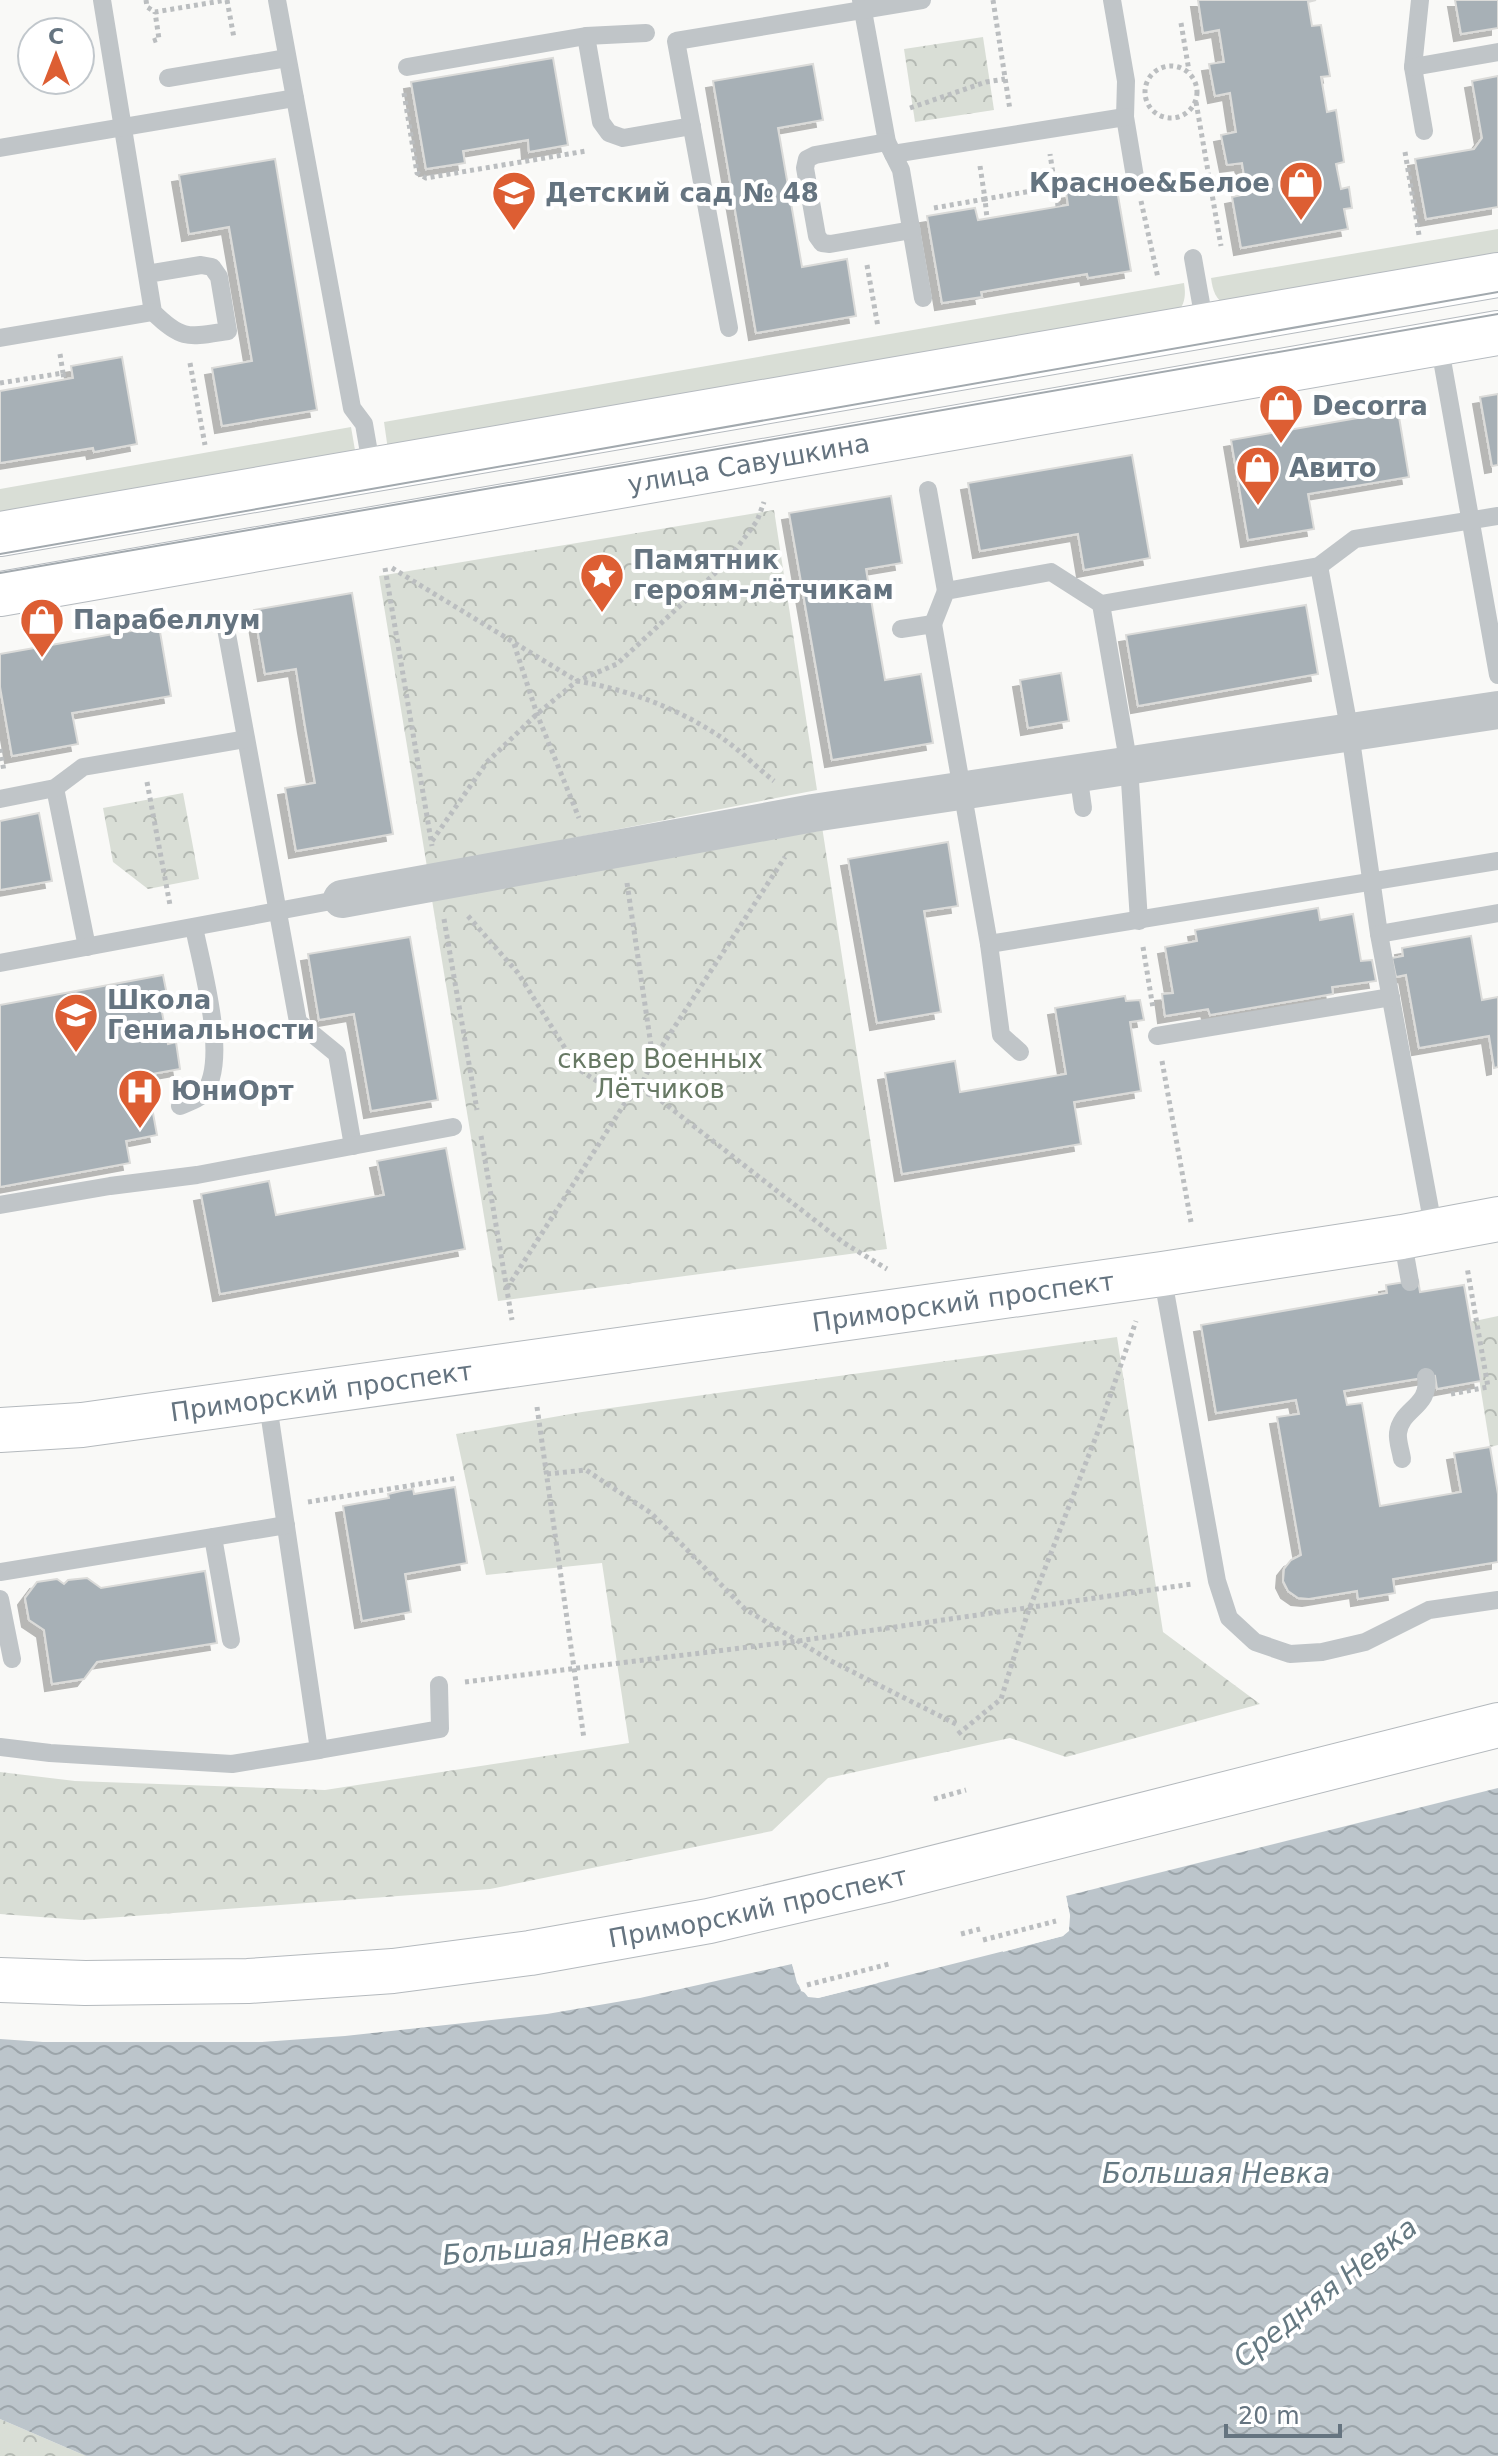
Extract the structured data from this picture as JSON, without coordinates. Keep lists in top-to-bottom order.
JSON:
{
  "streets": {
    "main road": ["улица Савушкина", "Приморский проспект"]
  },
  "water": ["Большая Невка", "Средняя Невка"],
  "parks": ["сквер Военных Лётчиков"],
  "places": {
    "shop": [
      "Красное&Белое",
      "Decorra",
      "Авито",
      "Парабеллум"
    ],
    "school or university": ["Детский сад № 48", "Школа Гениальности"],
    "place": ["Памятник героям-лётчикам"],
    "hospital": ["ЮниОрт"]
  },
  "scale_bar": "20 m",
  "north": "top"
}
